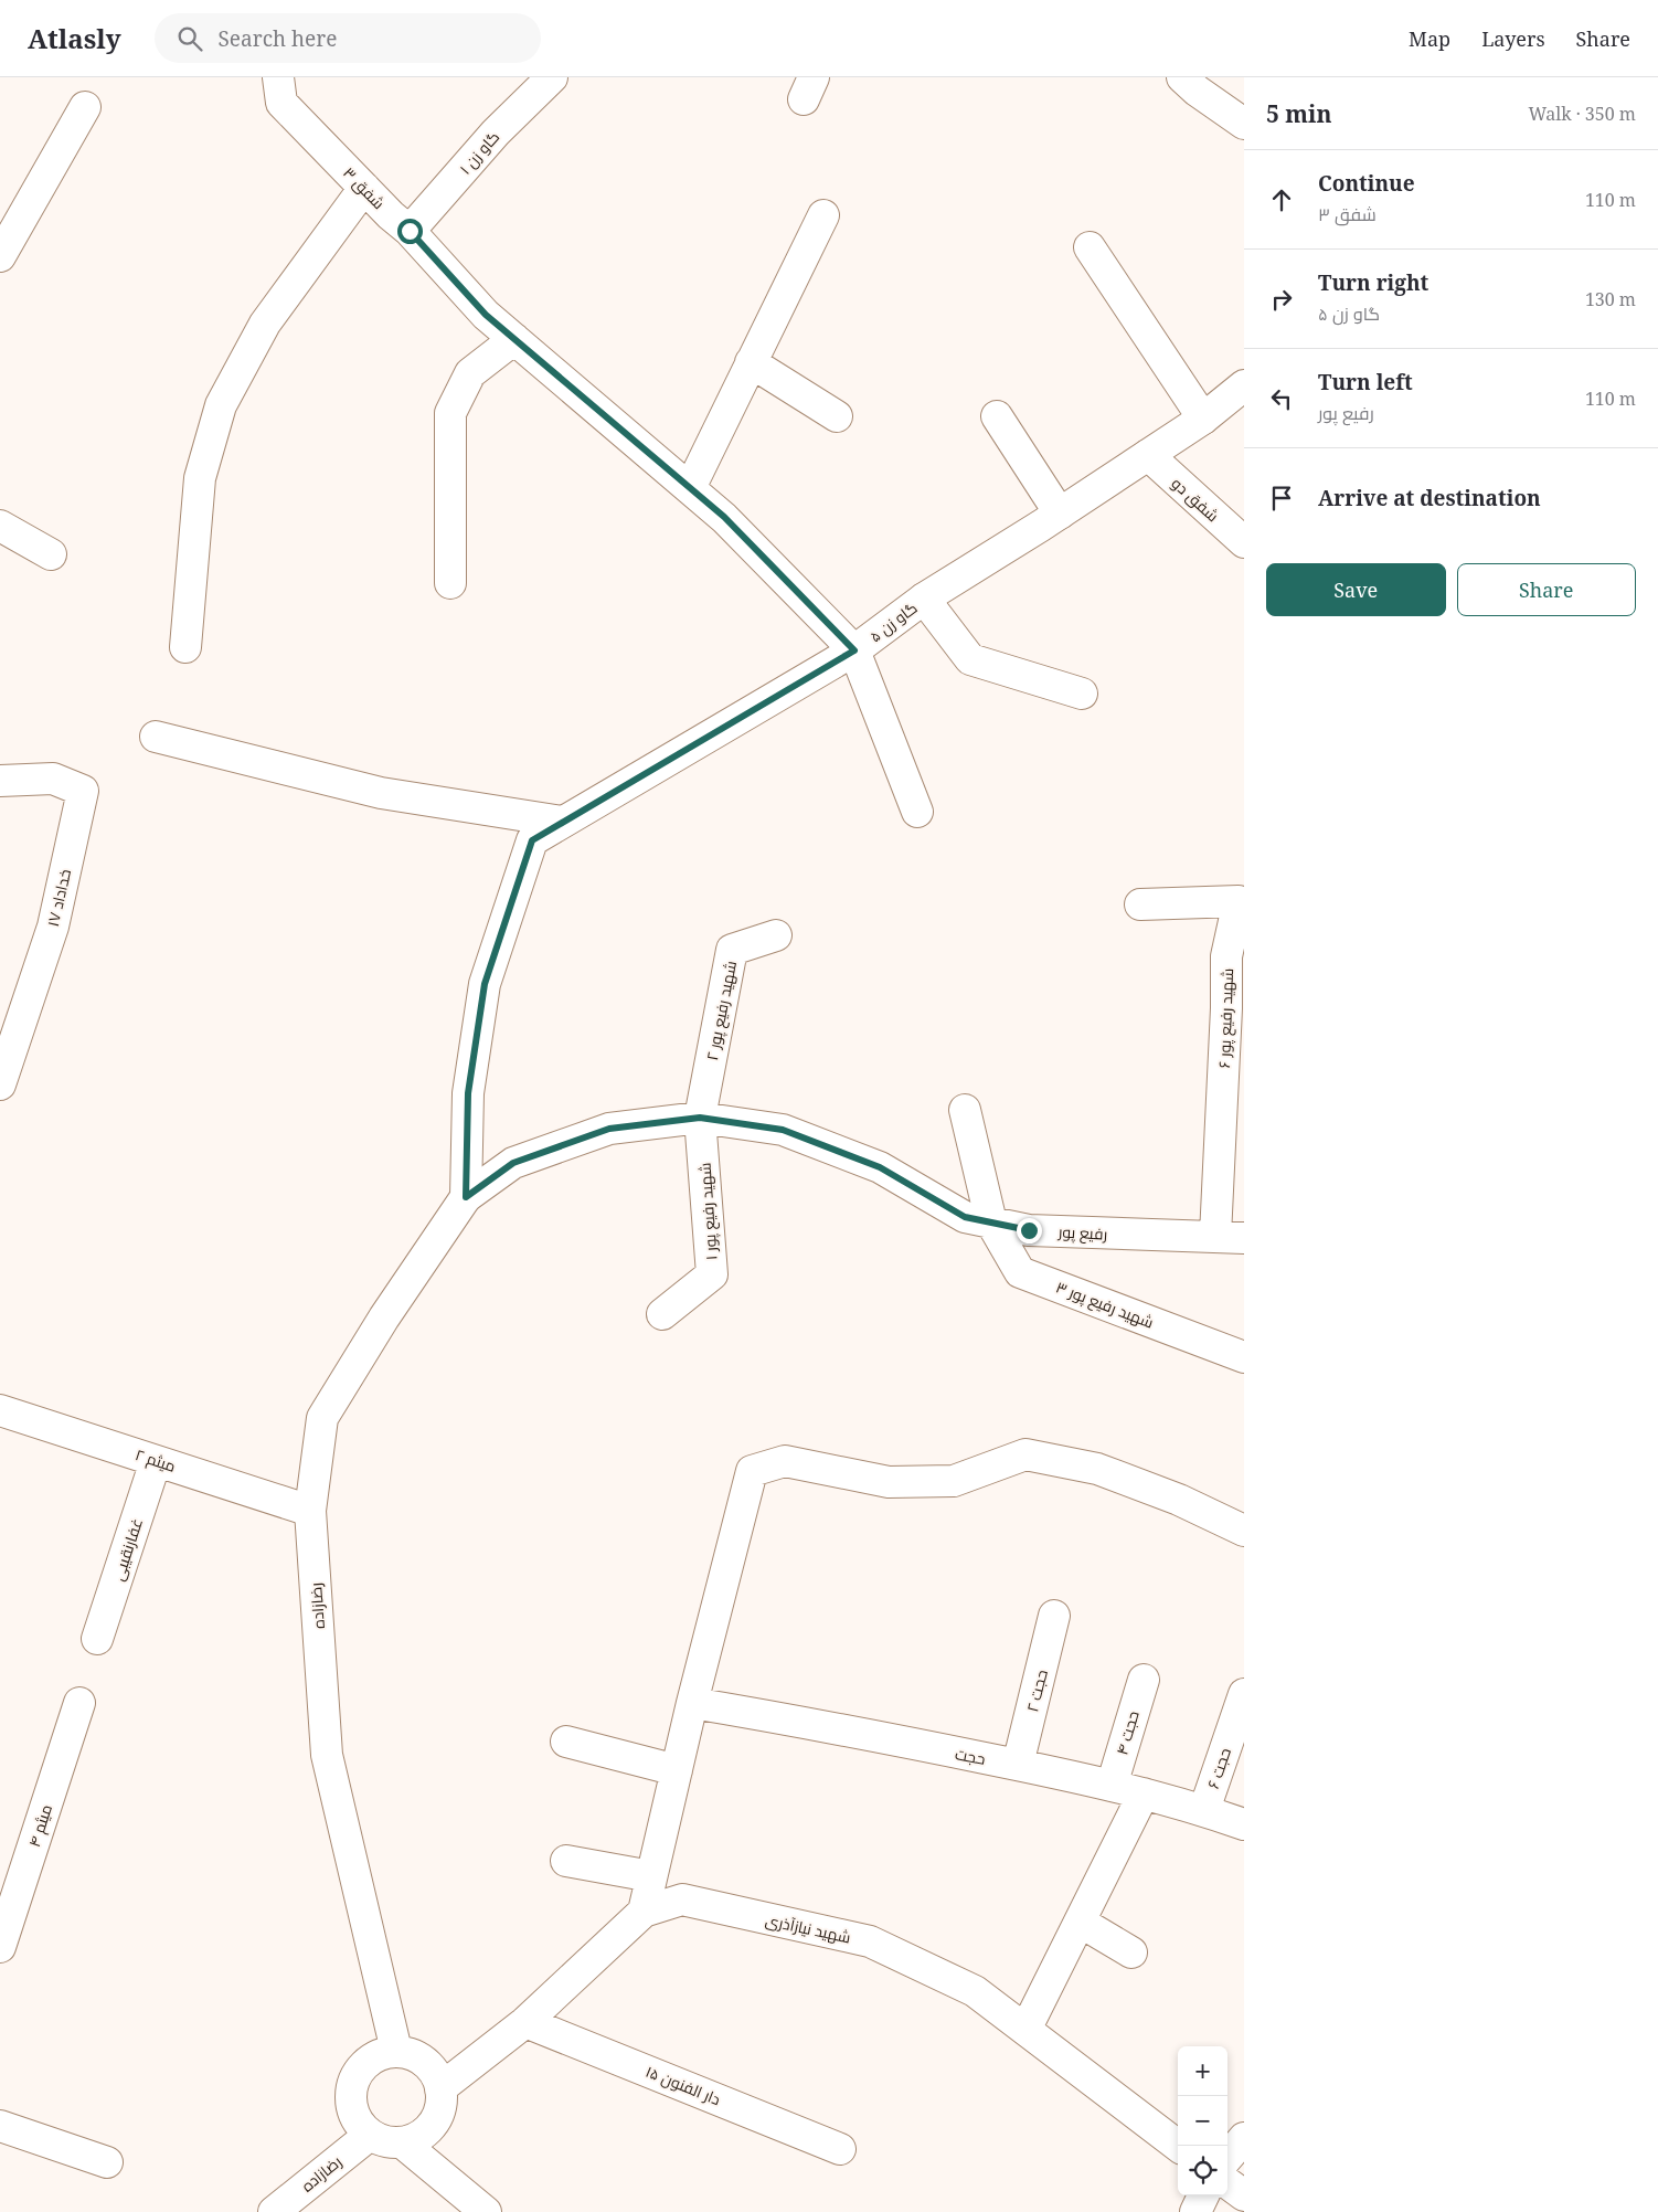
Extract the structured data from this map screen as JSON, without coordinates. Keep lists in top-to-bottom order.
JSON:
{
  "streets": {
    "street": [
      "گاو زن ۱",
      "شفق ۳",
      "شفق دو",
      "گاو زن ۵",
      "خداداد ۱۷",
      "شهید رفیع پور ۲",
      "شهید رفیع پور ۶",
      "شهید رفیع پور ۱",
      "رفیع پور",
      "شهید رفیع پور ۳",
      "میثم ۲",
      "غفارنقیبی",
      "رضازاده",
      "حجت ۲",
      "حجت ۴",
      "حجت",
      "حجت ۶",
      "میثم ۴",
      "شهید نیازآذری",
      "دار الفنون ۱۵"
    ]
  },
  "crossings": [
    ["گاو زن ۱", "شفق ۳"],
    ["شفق ۳", "گاو زن ۵"],
    ["شفق دو", "گاو زن ۵"],
    ["گاو زن ۵", "رفیع پور"],
    ["گاو زن ۵", "رضازاده"],
    ["شهید رفیع پور ۲", "شهید رفیع پور ۱"],
    ["شهید رفیع پور ۲", "رفیع پور"],
    ["شهید رفیع پور ۶", "رفیع پور"],
    ["شهید رفیع پور ۱", "رفیع پور"],
    ["رفیع پور", "شهید رفیع پور ۳"],
    ["رفیع پور", "رضازاده"],
    ["میثم ۲", "غفارنقیبی"],
    ["میثم ۲", "رضازاده"],
    ["رضازاده", "شهید نیازآذری"],
    ["حجت ۲", "حجت"],
    ["حجت ۴", "حجت"],
    ["حجت", "حجت ۶"],
    ["شهید نیازآذری", "دار الفنون ۱۵"]
  ],
  "page": {
    "header": "Atlasly",
    "search": "Search here",
    "nav": ["Map", "Layers", "Share"],
    "heading": ["5 min", "Walk · 350 m"],
    "list": [
      ["Continue", "شفق ۳", "110 m"],
      ["Turn right", "گاو زن ۵", "130 m"],
      ["Turn left", "رفیع پور", "110 m"],
      "Arrive at destination"
    ],
    "buttons": ["Save", "Share"],
    "map_buttons": ["+", "−"]
  }
}
